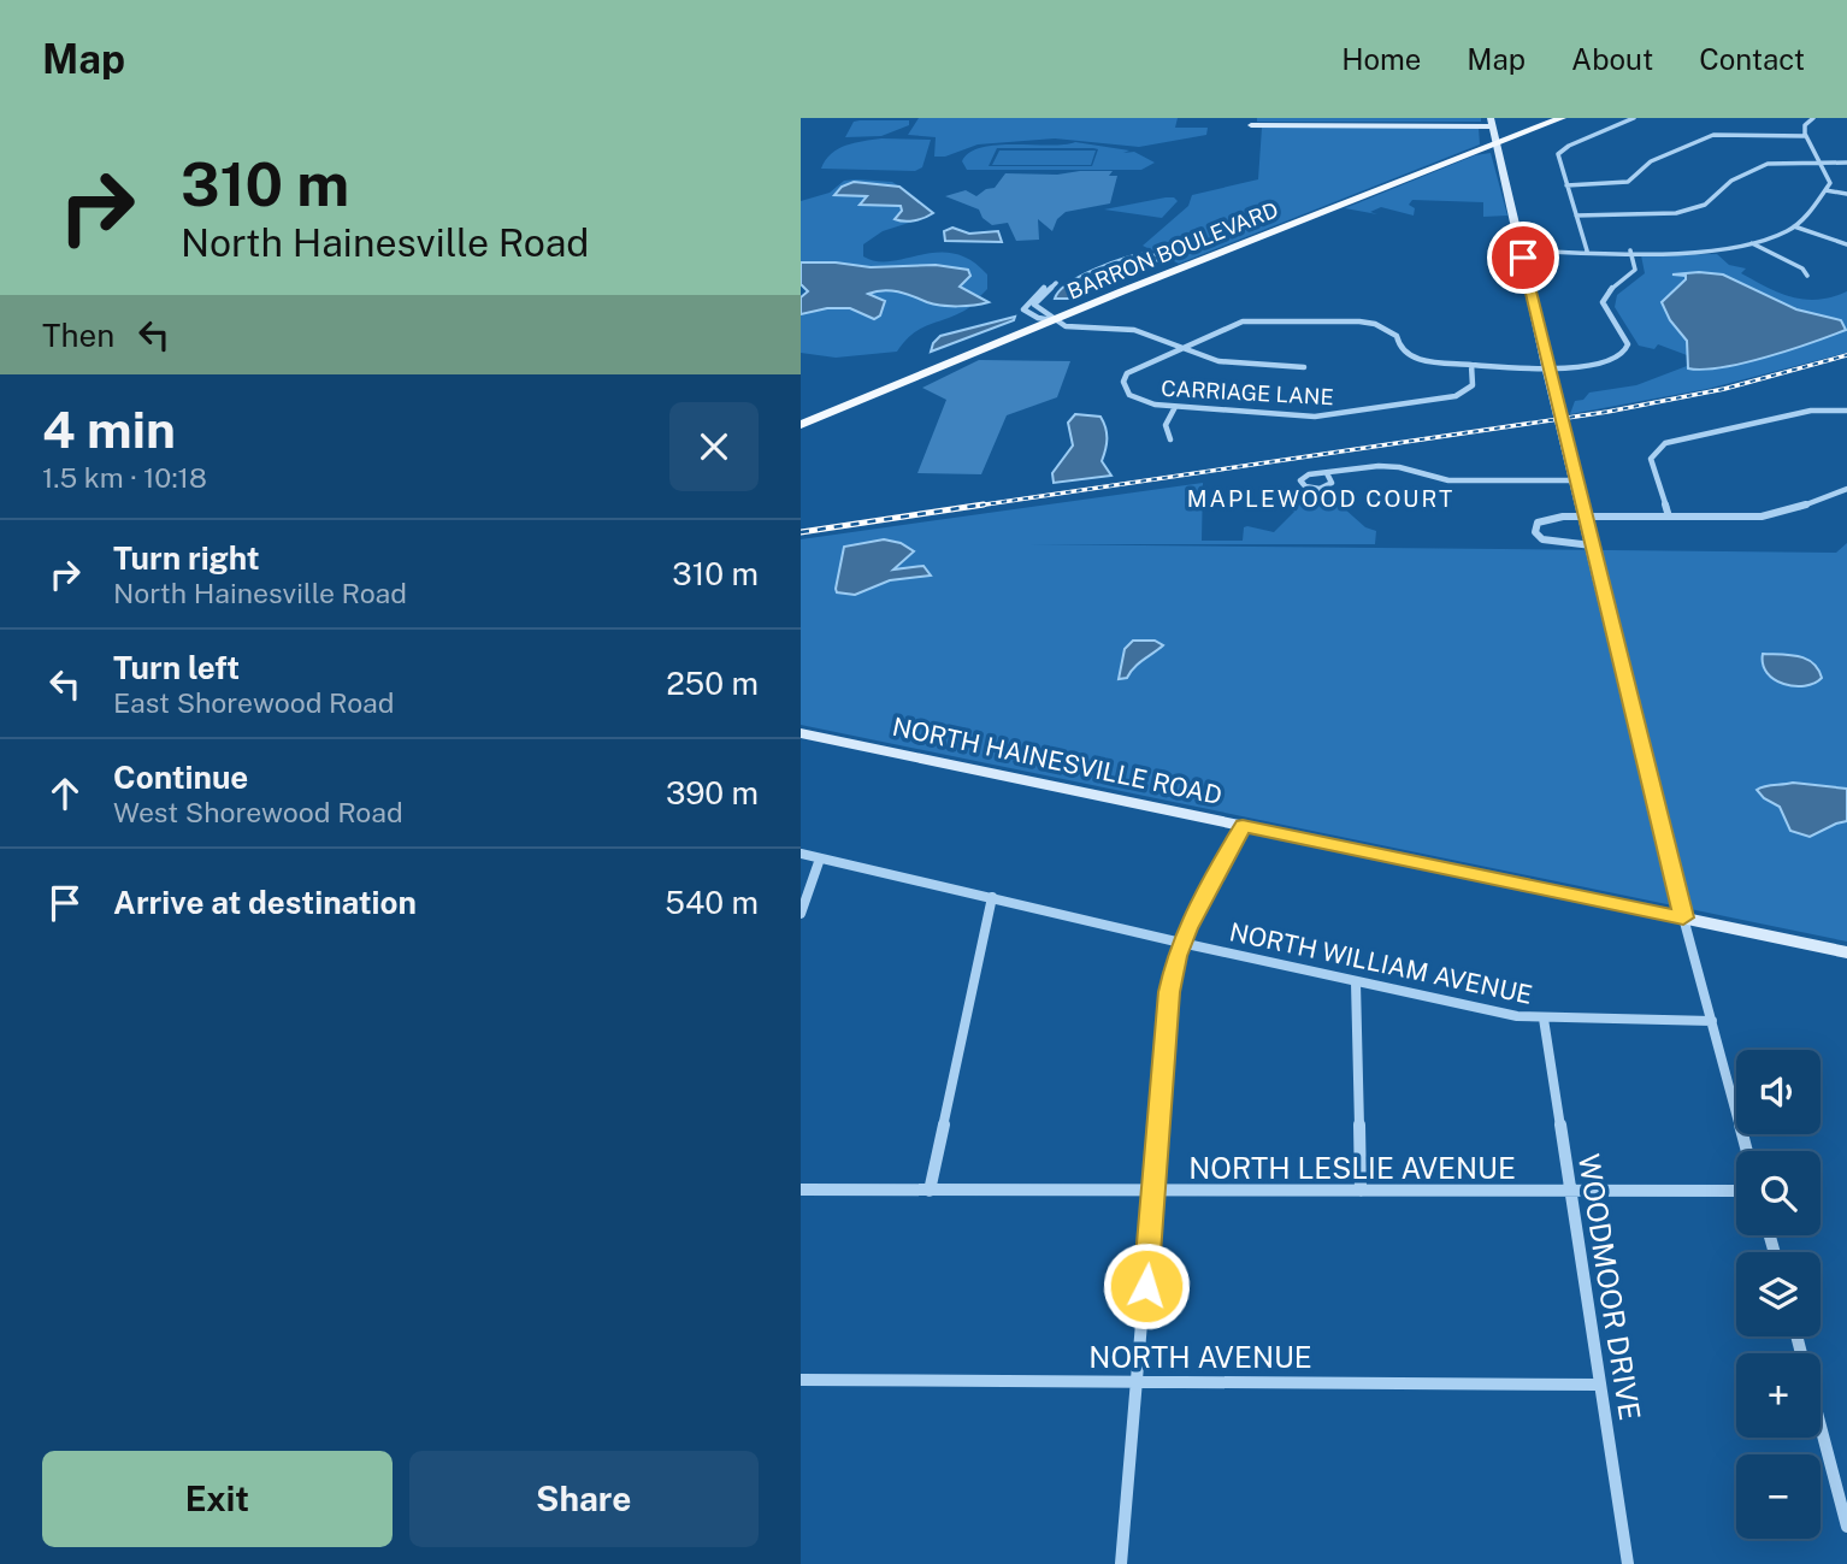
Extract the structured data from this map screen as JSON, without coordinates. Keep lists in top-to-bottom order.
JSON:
{
  "streets": {
    "main road": ["BARRON BOULEVARD", "NORTH HAINESVILLE ROAD"],
    "street": [
      "CARRIAGE LANE",
      "NORTH WILLIAM AVENUE",
      "NORTH LESLIE AVENUE",
      "WOODMOOR DRIVE",
      "NORTH AVENUE"
    ]
  },
  "crossings": [
    ["NORTH WILLIAM AVENUE", "WOODMOOR DRIVE"],
    ["NORTH LESLIE AVENUE", "WOODMOOR DRIVE"],
    ["WOODMOOR DRIVE", "NORTH AVENUE"]
  ],
  "districts": ["MAPLEWOOD COURT"],
  "page": {
    "header": "Map",
    "nav": [
      "Home",
      "Map",
      "About",
      "Contact"
    ],
    "turn": ["310 m", "North Hainesville Road"],
    "then": "Then",
    "heading": ["4 min", "1.5 km · 10:18"],
    "list": [
      {
        "name": "Turn right",
        "note": "North Hainesville Road",
        "value": "310 m"
      },
      {
        "name": "Turn left",
        "note": "East Shorewood Road",
        "value": "250 m"
      },
      {
        "name": "Continue",
        "note": "West Shorewood Road",
        "value": "390 m"
      },
      {
        "name": "Arrive at destination",
        "value": "540 m"
      }
    ],
    "map_buttons": ["+", "−"],
    "buttons": ["Exit", "Share"]
  }
}
